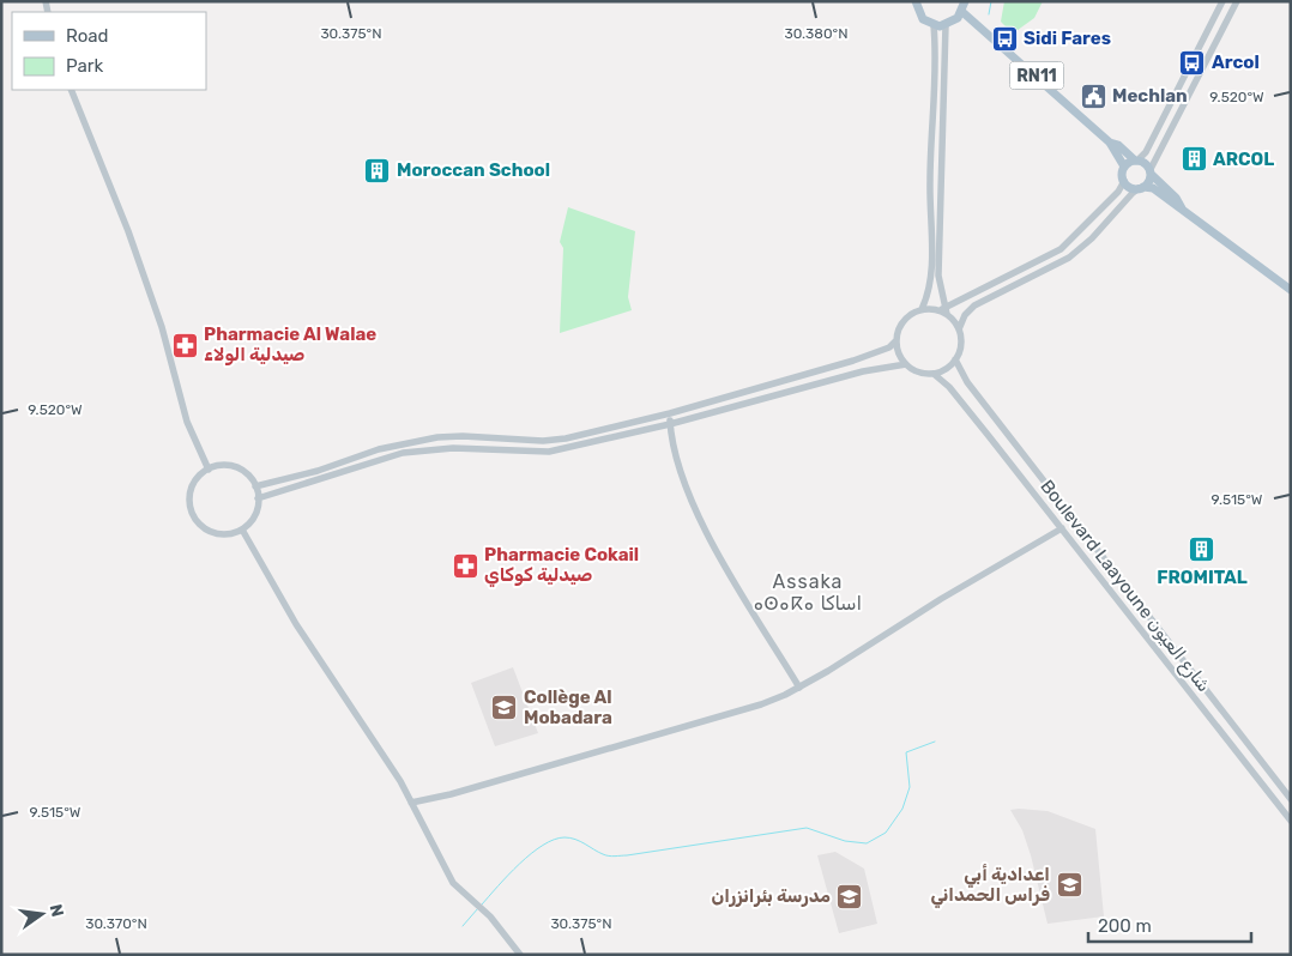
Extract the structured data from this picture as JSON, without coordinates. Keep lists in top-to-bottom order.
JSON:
{
  "streets": {
    "main road": ["RN11"],
    "street": ["Boulevard Laayoune شارع العيون"]
  },
  "districts": ["Assaka ⴰⵙⴰⴽⴰ اساكا"],
  "places": {
    "bus stop": ["Sidi Fares", "Arcol"],
    "public building": ["Mechlan"],
    "building": ["ARCOL", "Moroccan School", "FROMITAL"],
    "pharmacy": ["Pharmacie Al Walae صيدلية الولاء", "Pharmacie Cokail صيدلية كوكاي"],
    "school or university": ["Collège Al Mobadara", "اعدادية أبي فراس الحمداني", "مدرسة بئرانزران"]
  },
  "legend": ["Road", "Park"],
  "scale_bar": "200 m",
  "north": "right",
  "coordinates": [
    "30.375°N",
    "30.380°N",
    "9.520°W",
    "9.515°W",
    "30.370°N"
  ]
}
